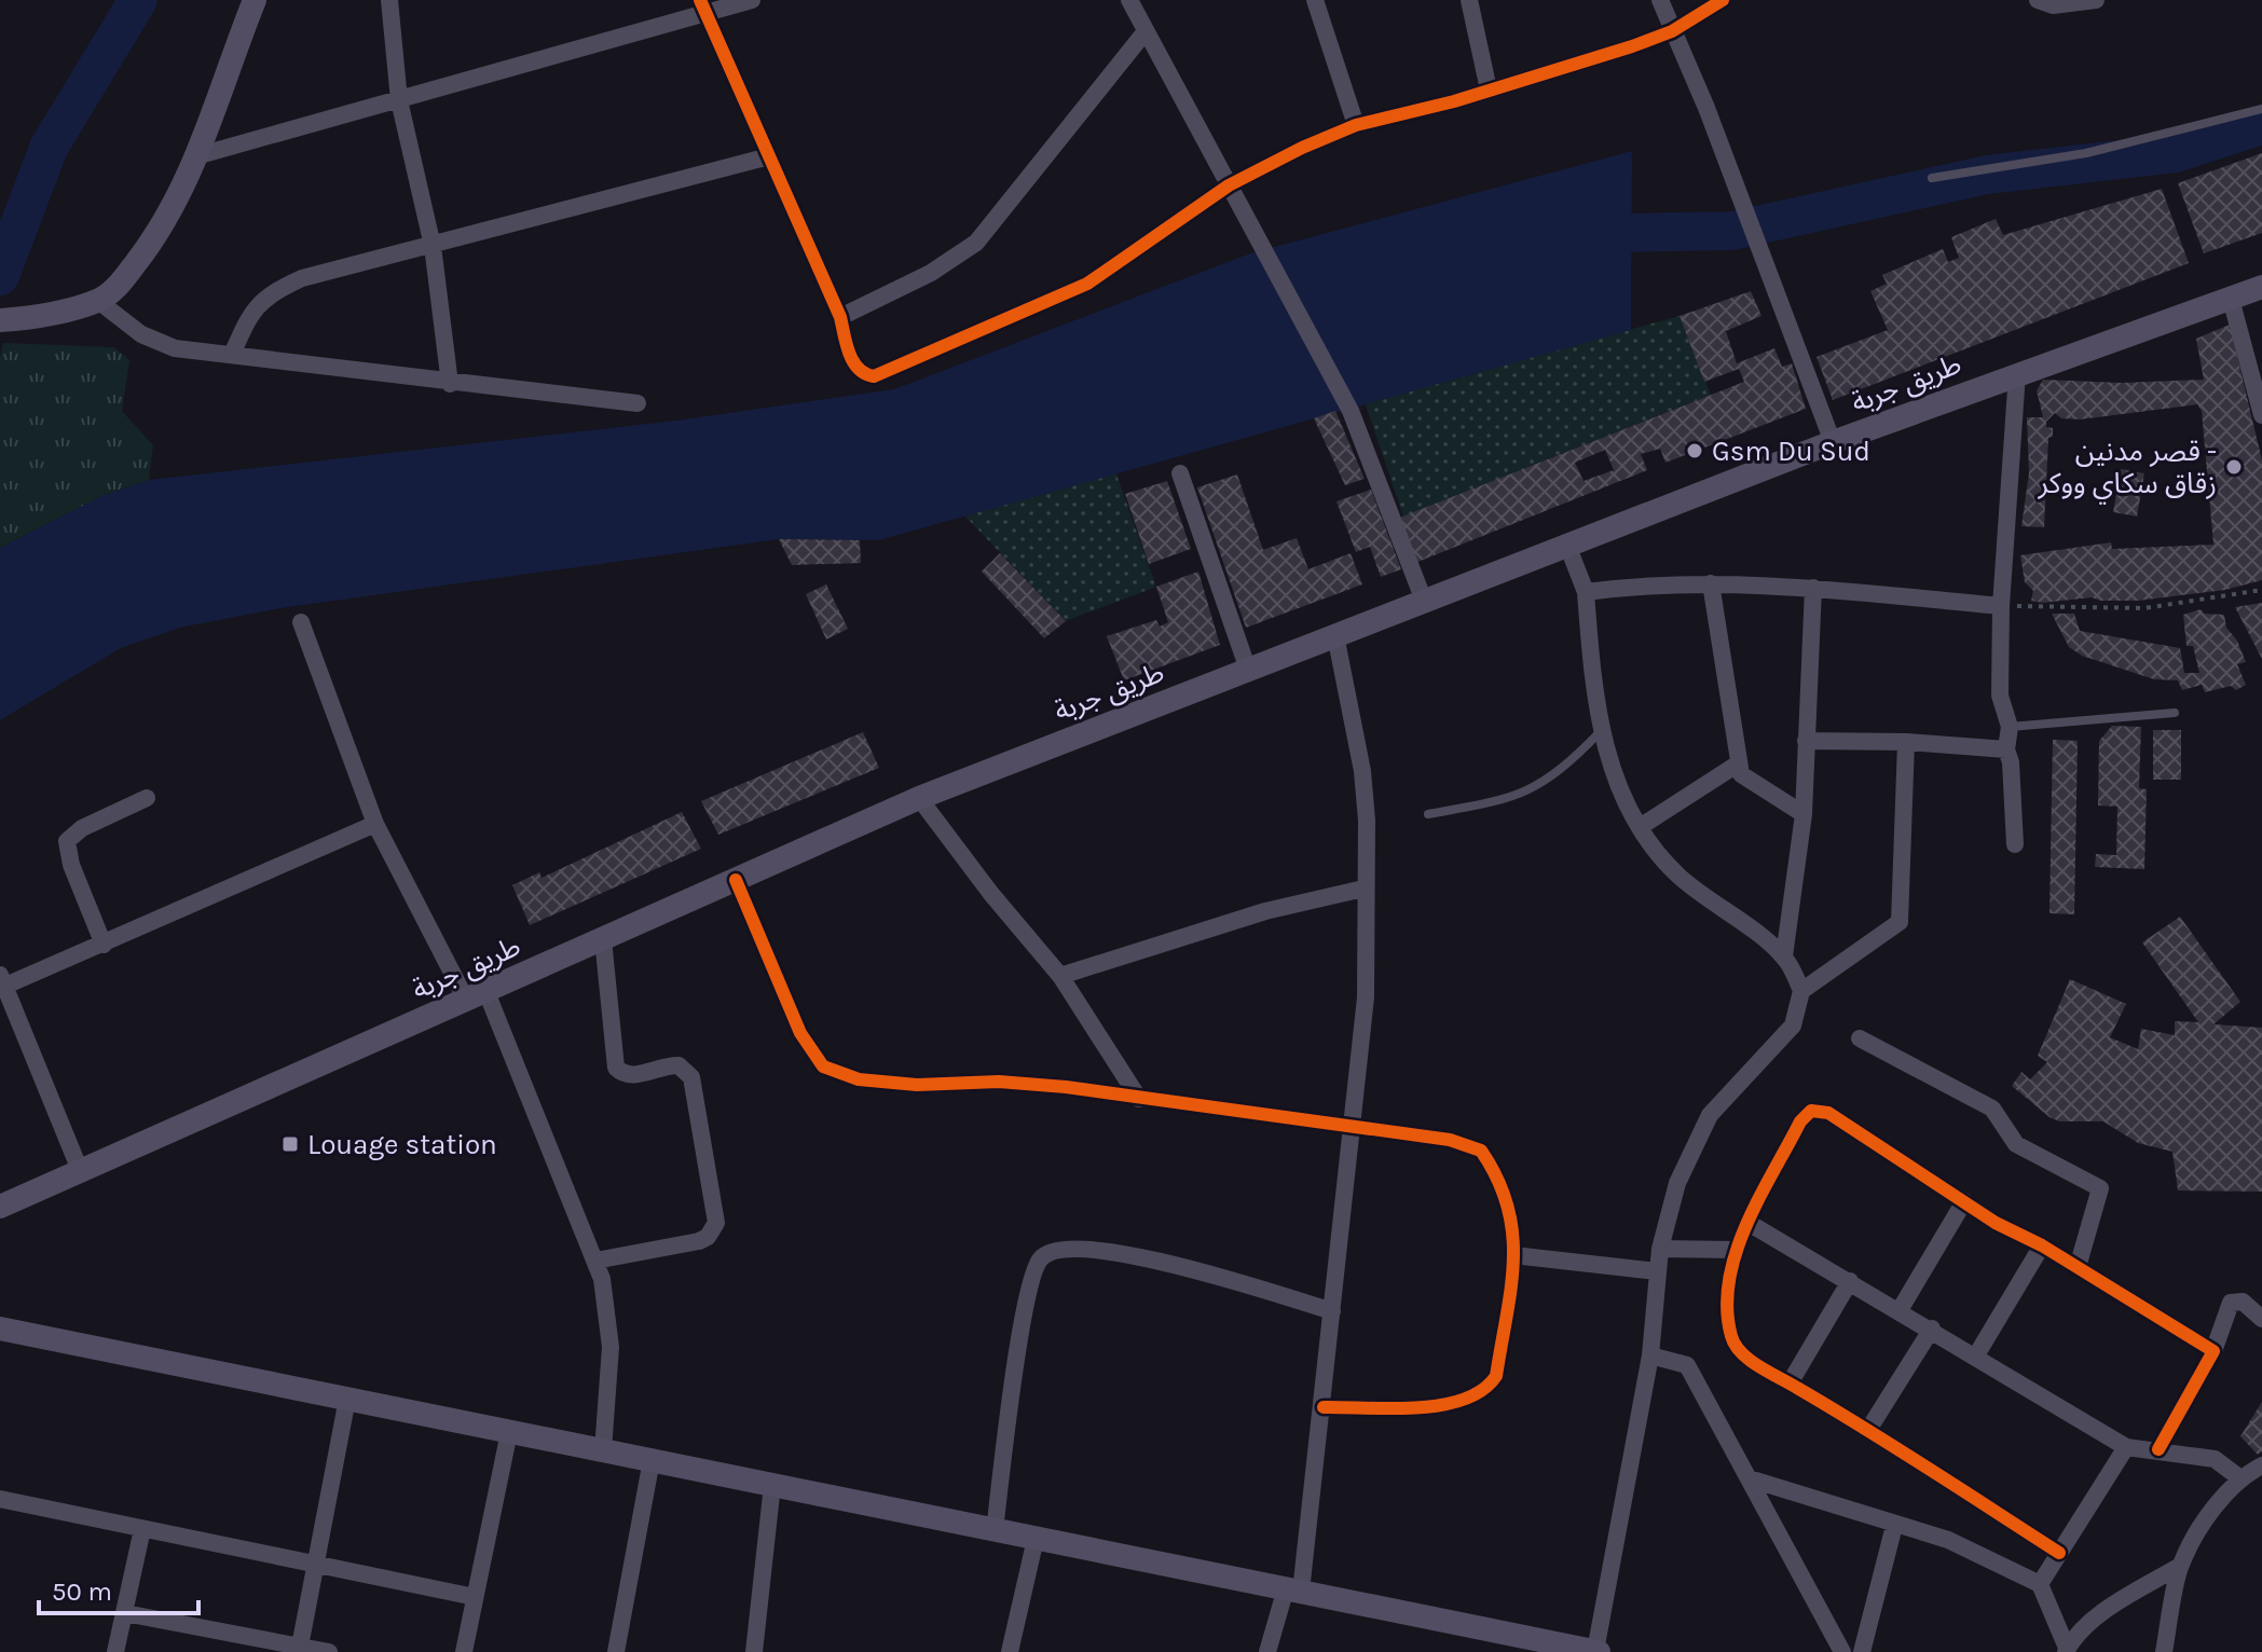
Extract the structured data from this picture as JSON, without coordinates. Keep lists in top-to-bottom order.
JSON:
{
  "streets": {
    "main road": ["طريق جربة"]
  },
  "places": {
    "other": ["Gsm Du Sud", "قصر مدنين - زقاق سكاي ووكر"],
    "transit": ["Louage station"]
  },
  "scale_bar": "50 m"
}
